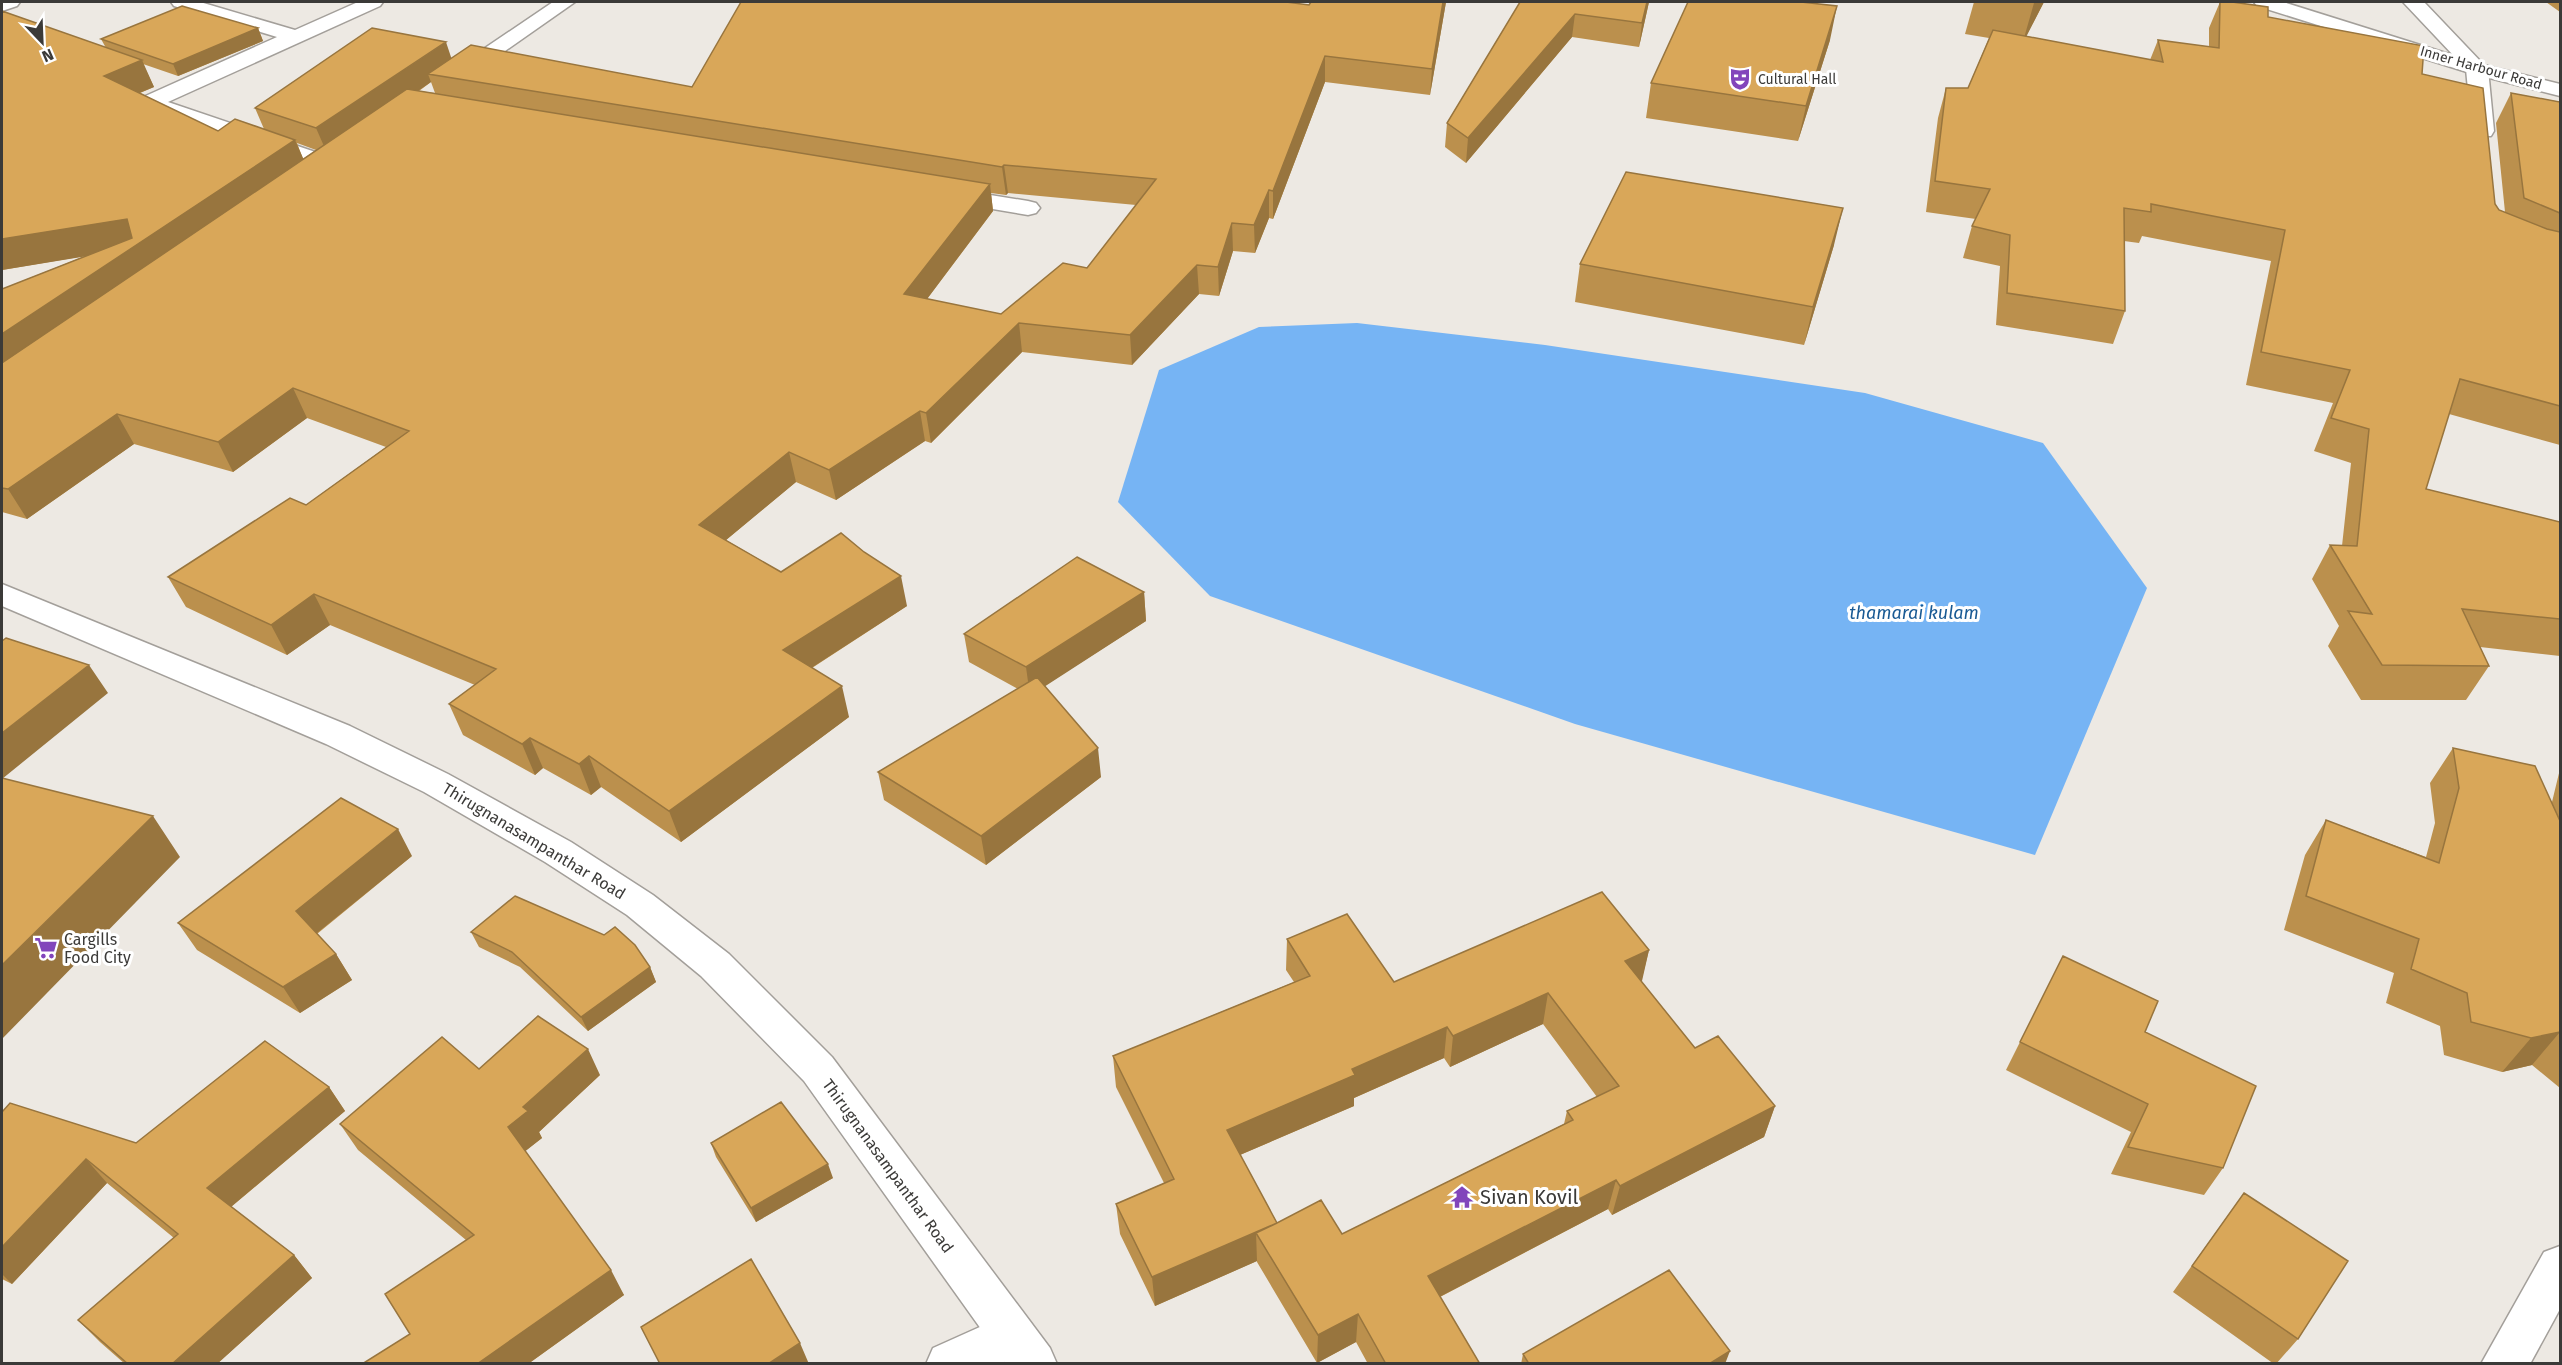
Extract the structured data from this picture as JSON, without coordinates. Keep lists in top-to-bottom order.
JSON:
{
  "streets": {
    "main road": ["Inner Harbour Road", "Thirugnanasampanthar Road"]
  },
  "water": ["thamarai kulam"],
  "places": {
    "theatre": ["Cultural Hall"],
    "supermarket": ["Cargills Food City"],
    "temple": ["Sivan Kovil"]
  },
  "north": "bottom right"
}
